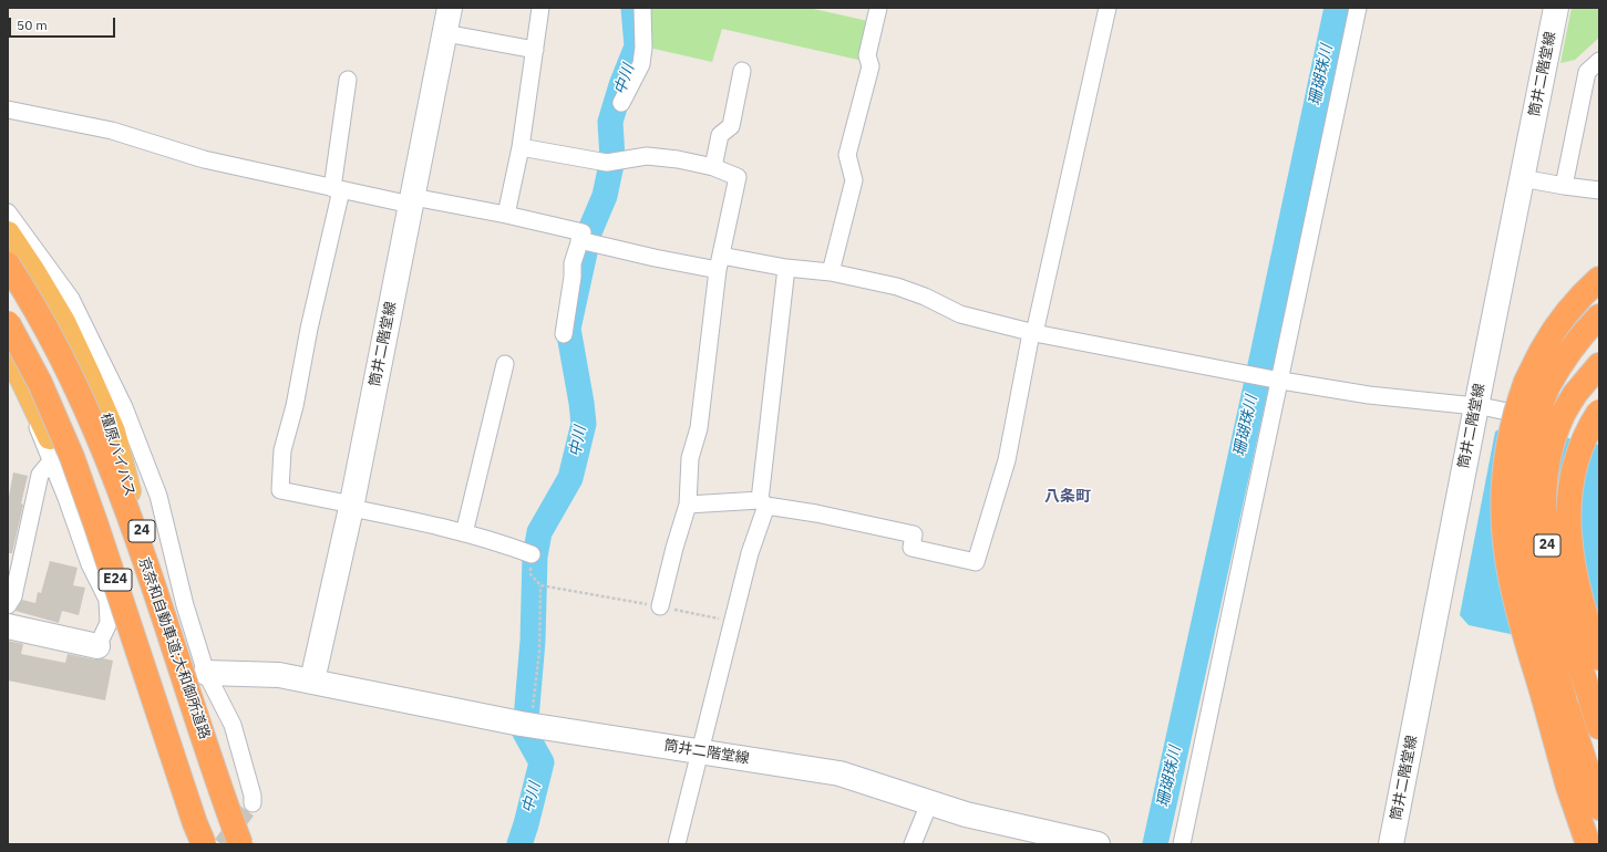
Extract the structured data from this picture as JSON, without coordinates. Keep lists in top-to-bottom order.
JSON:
{
  "streets": {
    "highway": [
      "橿原バイパス",
      "24",
      "E24",
      "京奈和自動車道;大和御所道路"
    ],
    "main road": ["筒井二階堂線"]
  },
  "districts": ["八条町"],
  "water": ["珊瑚珠川", "中川"],
  "scale_bar": "50 m"
}
